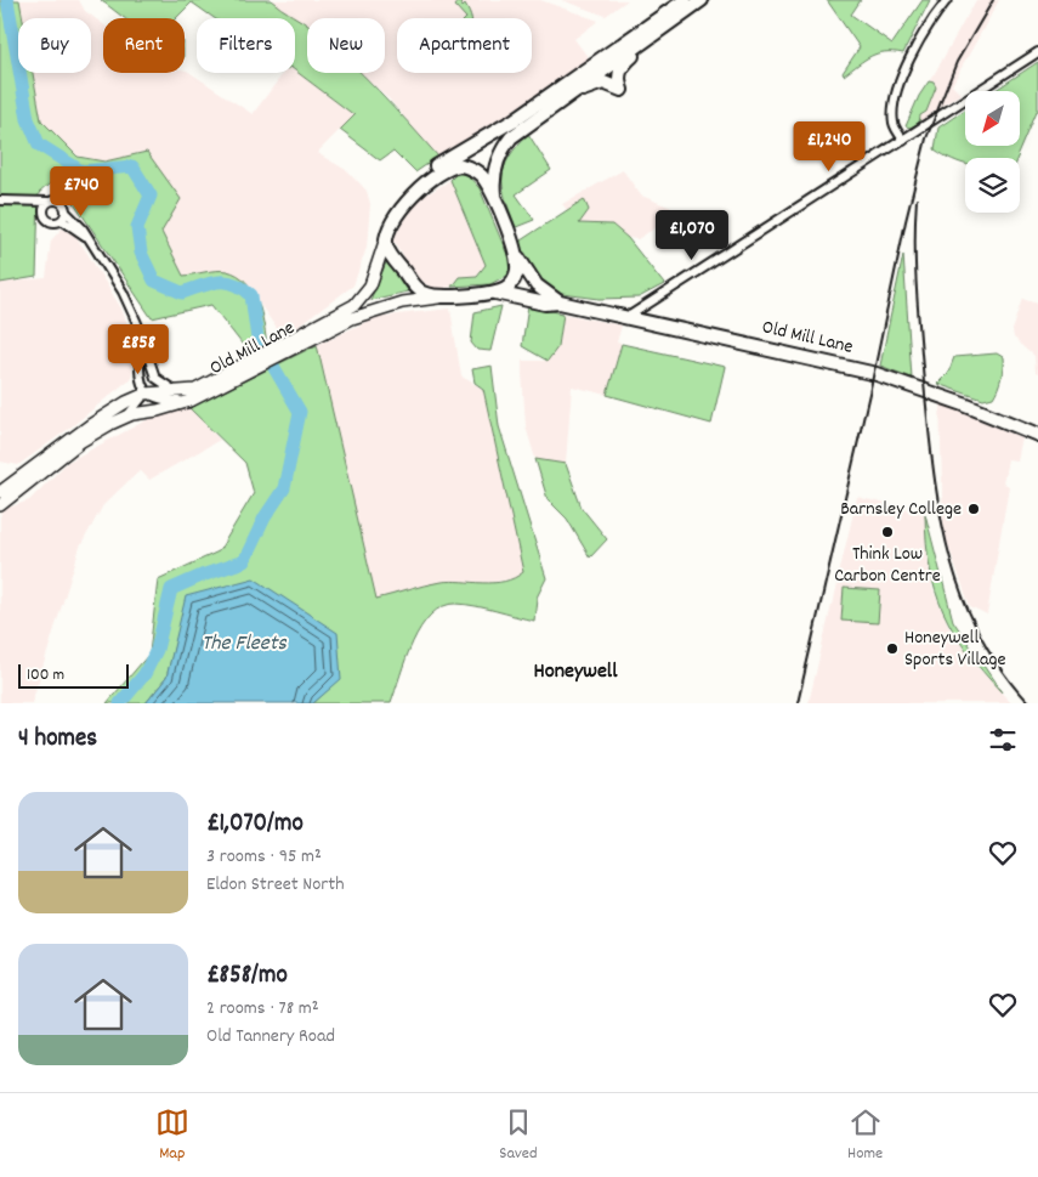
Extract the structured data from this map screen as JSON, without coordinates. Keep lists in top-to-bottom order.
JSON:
{
  "streets": {
    "highway": ["Old Mill Lane"]
  },
  "districts": ["Honeywell"],
  "water": ["The Fleets"],
  "places": ["Barnsley College", "Think Low Carbon Centre", "Honeywell Sports Village"],
  "scale_bar": "100 m",
  "north": "bottom left",
  "page": {
    "chip": [
      "Buy",
      "Rent",
      "Filters",
      "New",
      "Apartment"
    ],
    "price": [
      "£1,240",
      "£740",
      "£1,070",
      "£858"
    ],
    "scale": "100 m",
    "heading": "4 homes",
    "list": [
      {
        "name": "£1,070/mo",
        "note": "3 rooms · 95 m² · Eldon Street North"
      },
      {
        "name": "£858/mo",
        "note": "2 rooms · 78 m² · Old Tannery Road"
      }
    ],
    "tabs": ["Map", "Saved", "Home"]
  }
}
